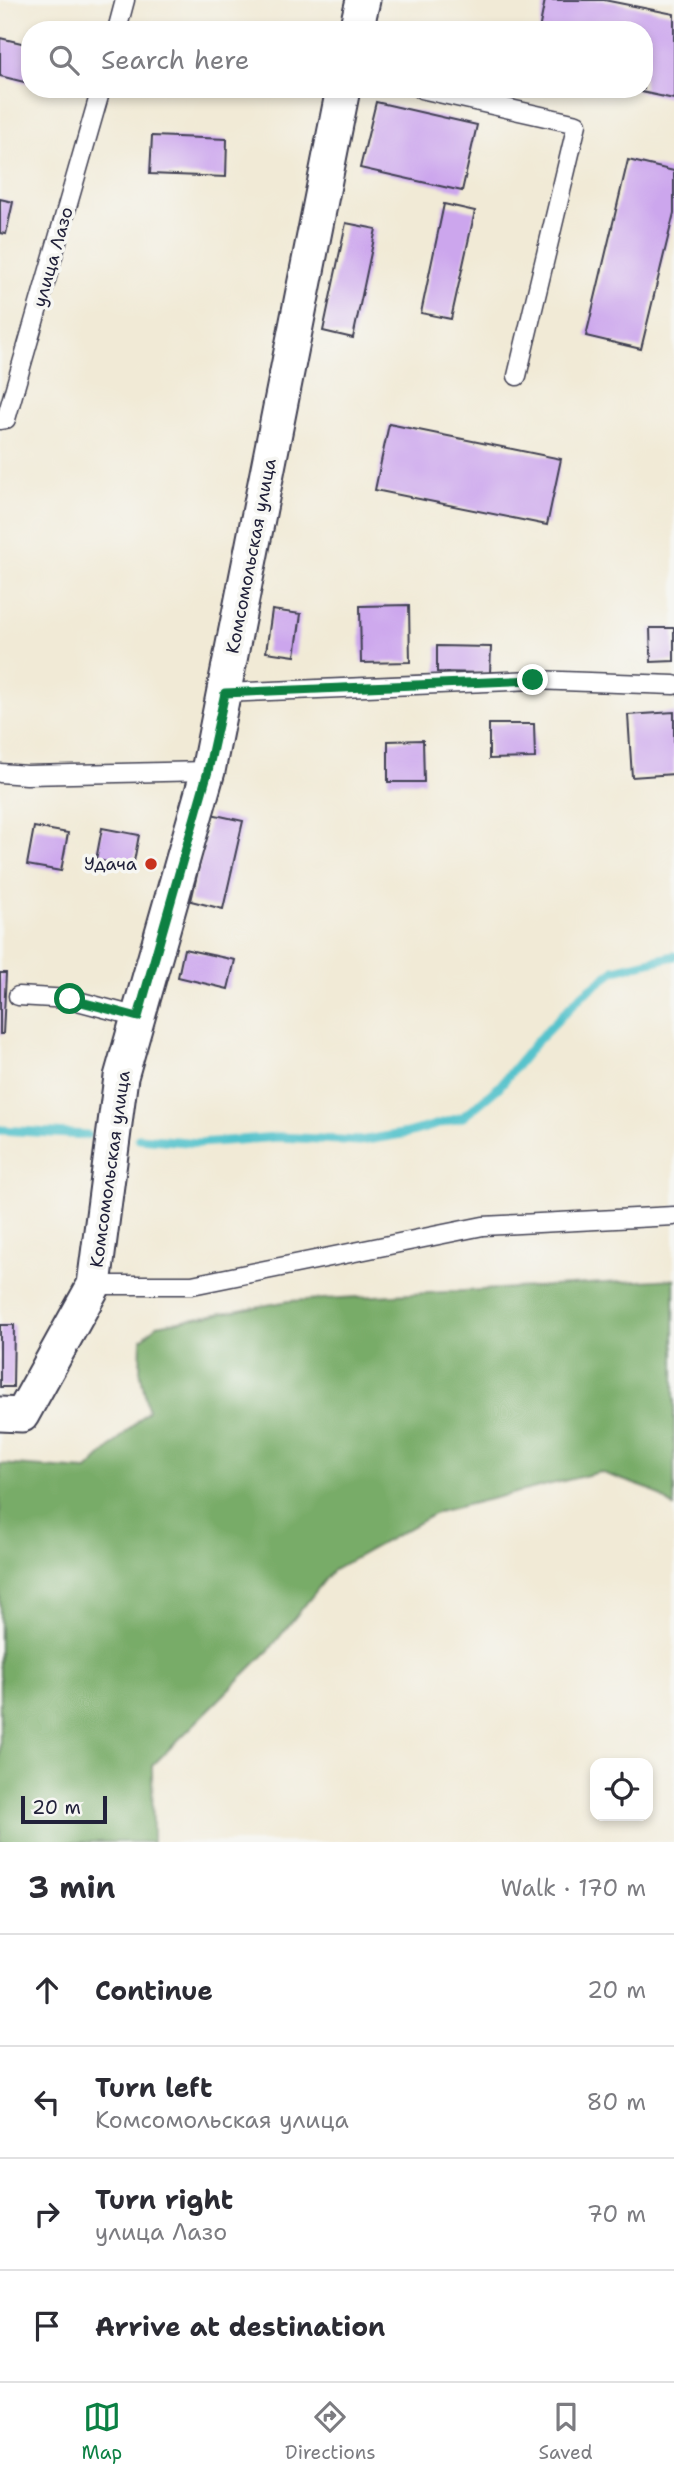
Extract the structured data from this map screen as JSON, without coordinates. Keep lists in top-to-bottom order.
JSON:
{
  "streets": {
    "street": ["Комсомольская улица"],
    "lane": ["улица Лазо"]
  },
  "places": ["Удача"],
  "scale_bar": "20 m",
  "page": {
    "search": "Search here",
    "scale": "20 m",
    "heading": ["3 min", "Walk · 170 m"],
    "list": [
      ["Continue", "20 m"],
      ["Turn left", "Комсомольская улица", "80 m"],
      ["Turn right", "улица Лазо", "70 m"],
      "Arrive at destination"
    ],
    "nav": ["Map", "Directions", "Saved"]
  }
}
